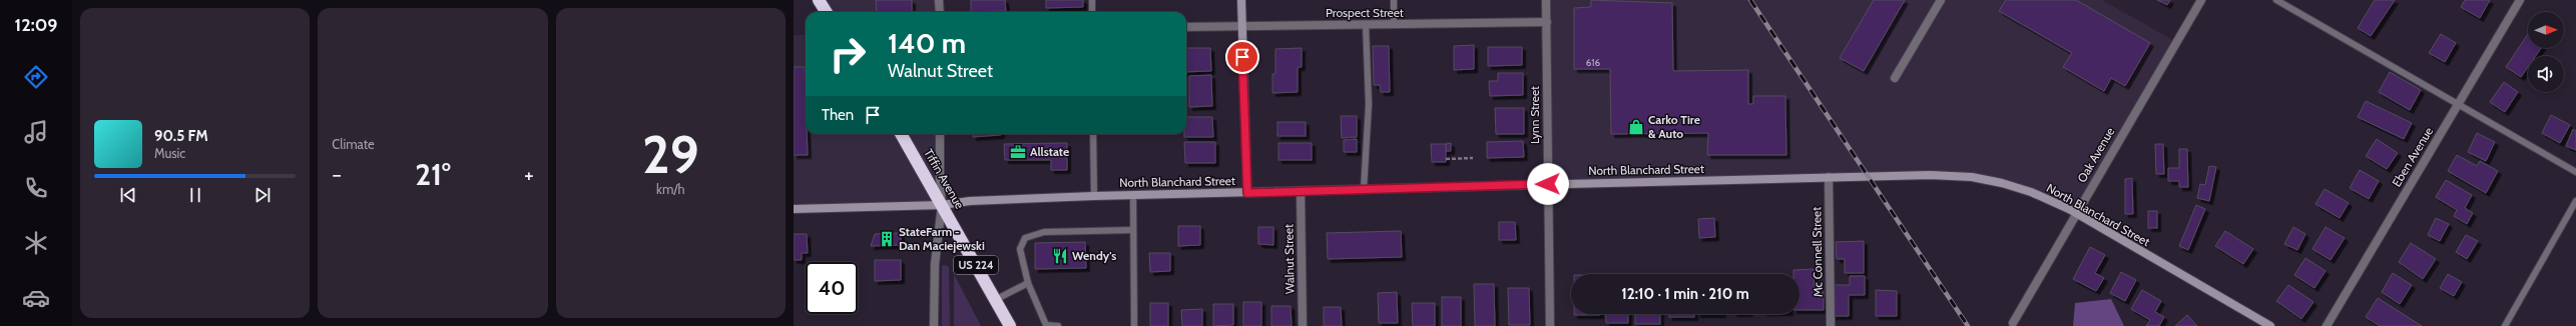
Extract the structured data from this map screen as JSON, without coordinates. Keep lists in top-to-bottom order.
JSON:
{
  "streets": {
    "highway": ["Tiffin Avenue", "US 224"],
    "street": [
      "Prospect Street",
      "Lynn Street",
      "Oak Avenue",
      "Eben Avenue",
      "North Blanchard Street",
      "Mc Connell Street",
      "Walnut Street"
    ]
  },
  "crossings": [
    ["Prospect Street", "Lynn Street"],
    ["Lynn Street", "North Blanchard Street"],
    ["Oak Avenue", "North Blanchard Street"],
    ["North Blanchard Street", "Tiffin Avenue"],
    ["North Blanchard Street", "Mc Connell Street"],
    ["North Blanchard Street", "Walnut Street"]
  ],
  "places": {
    "shop": ["Carko Tire & Auto"],
    "office": ["Allstate"],
    "building": ["StateFarm - Dan Maciejewski"],
    "restaurant": ["Wendy's"]
  },
  "house_numbers": ["616"],
  "north": "right",
  "page": {
    "tabs": "12:09",
    "tile": [
      "Climate",
      ["29", "km/h"]
    ],
    "turn": ["140 m", "Walnut Street"],
    "then": "Then",
    "song": ["90.5 FM", "Music"],
    "heat": ["−", "21°", "+"],
    "limit": "40",
    "trip": "12:10 · 1 min · 210 m"
  }
}
